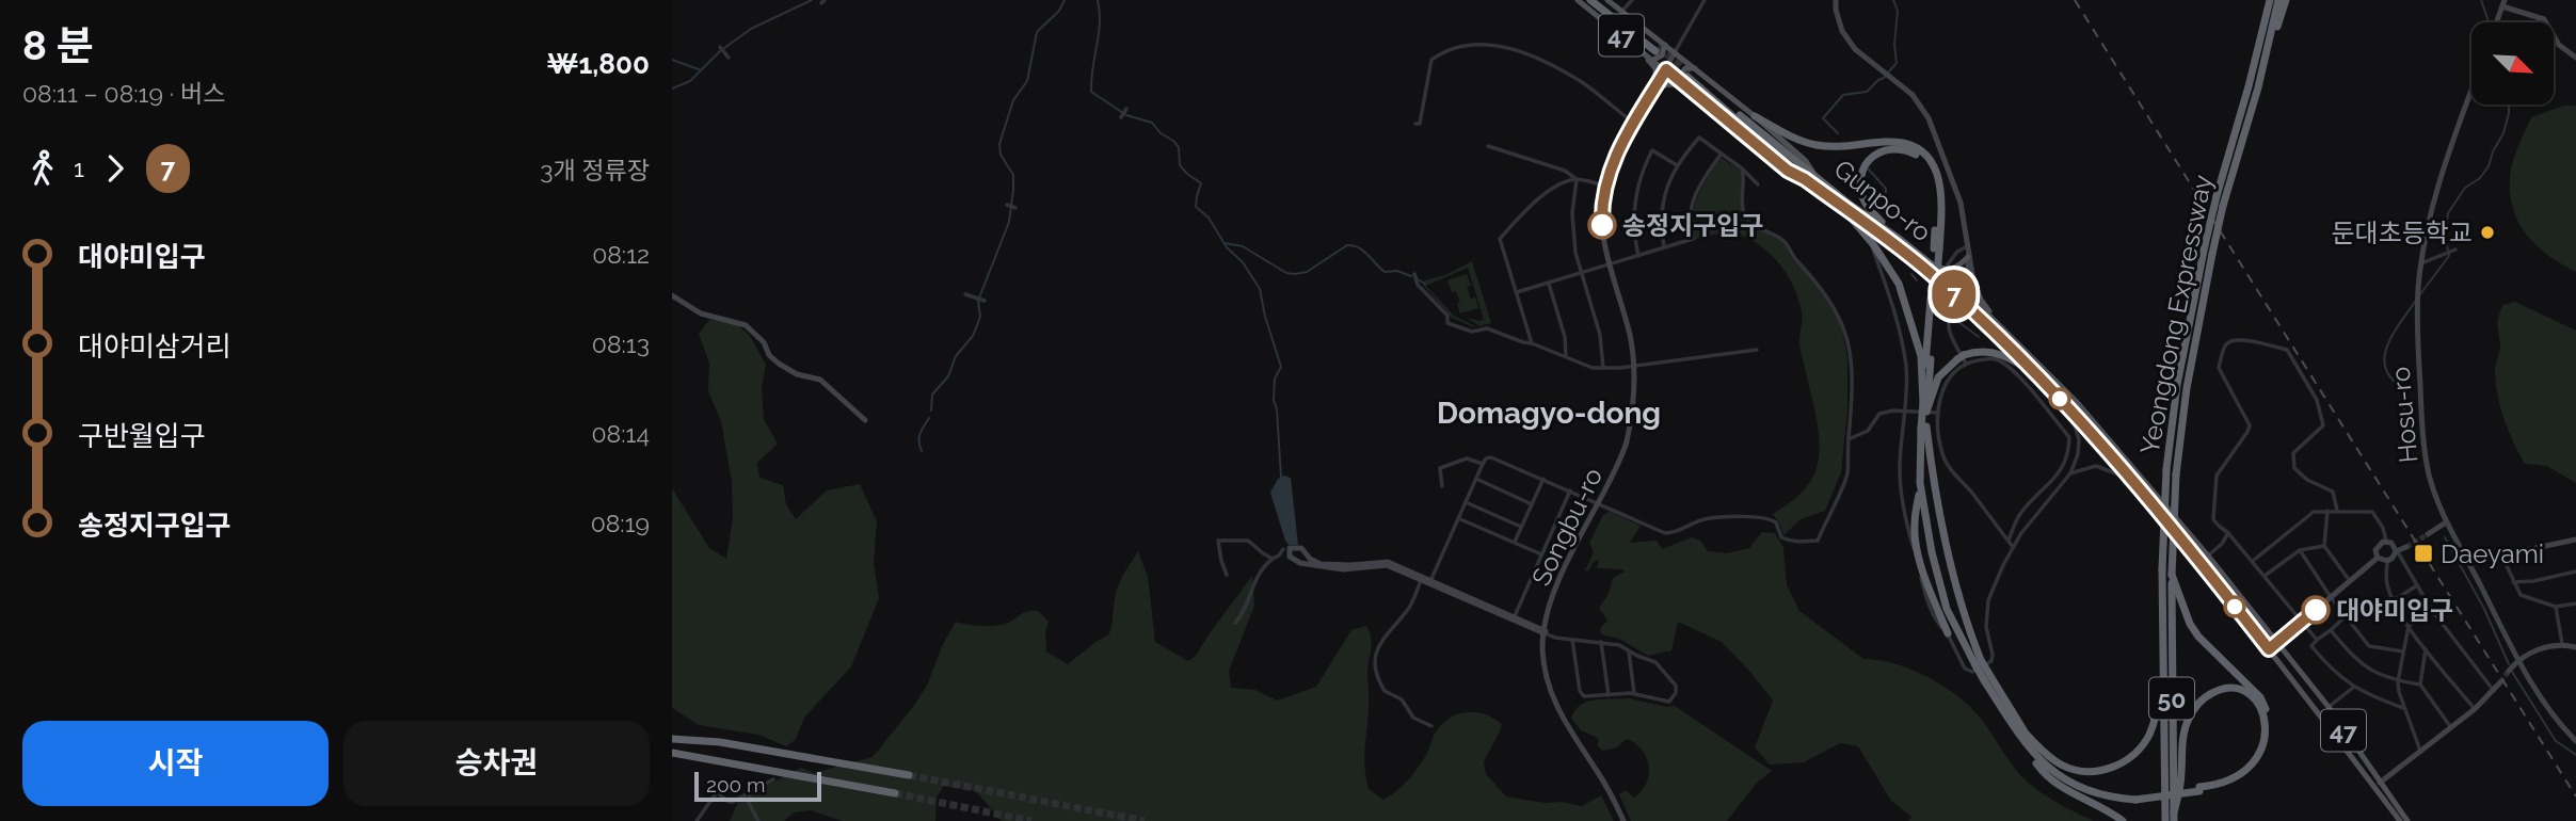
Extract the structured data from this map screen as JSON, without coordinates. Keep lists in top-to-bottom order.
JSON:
{
  "streets": {
    "highway": [
      "47",
      "Gunpo-ro",
      "Yeongdong Expressway",
      "50"
    ],
    "street": ["Hosu-ro", "Songbu-ro"]
  },
  "crossings": [
    ["47", "Gunpo-ro"],
    ["47", "Songbu-ro"],
    ["Gunpo-ro", "Songbu-ro"]
  ],
  "districts": ["Domagyo-dong"],
  "places": {
    "other": ["송정지구입구", "둔대초등학교", "대야미입구"],
    "transit": ["Daeyami"]
  },
  "lines": ["bus line 7"],
  "scale_bar": "200 m",
  "north": "bottom right",
  "page": {
    "heading": ["8 분", "08:11 – 08:19 · 버스", "₩1,800"],
    "on_map": "7",
    "legs": ["1", "7", "3개 정류장"],
    "list": [
      {
        "name": "대야미입구",
        "value": "08:12"
      },
      {
        "name": "대야미삼거리",
        "value": "08:13"
      },
      {
        "name": "구반월입구",
        "value": "08:14"
      },
      {
        "name": "송정지구입구",
        "value": "08:19"
      }
    ],
    "buttons": ["시작", "승차권"],
    "scale": "200 m"
  }
}
